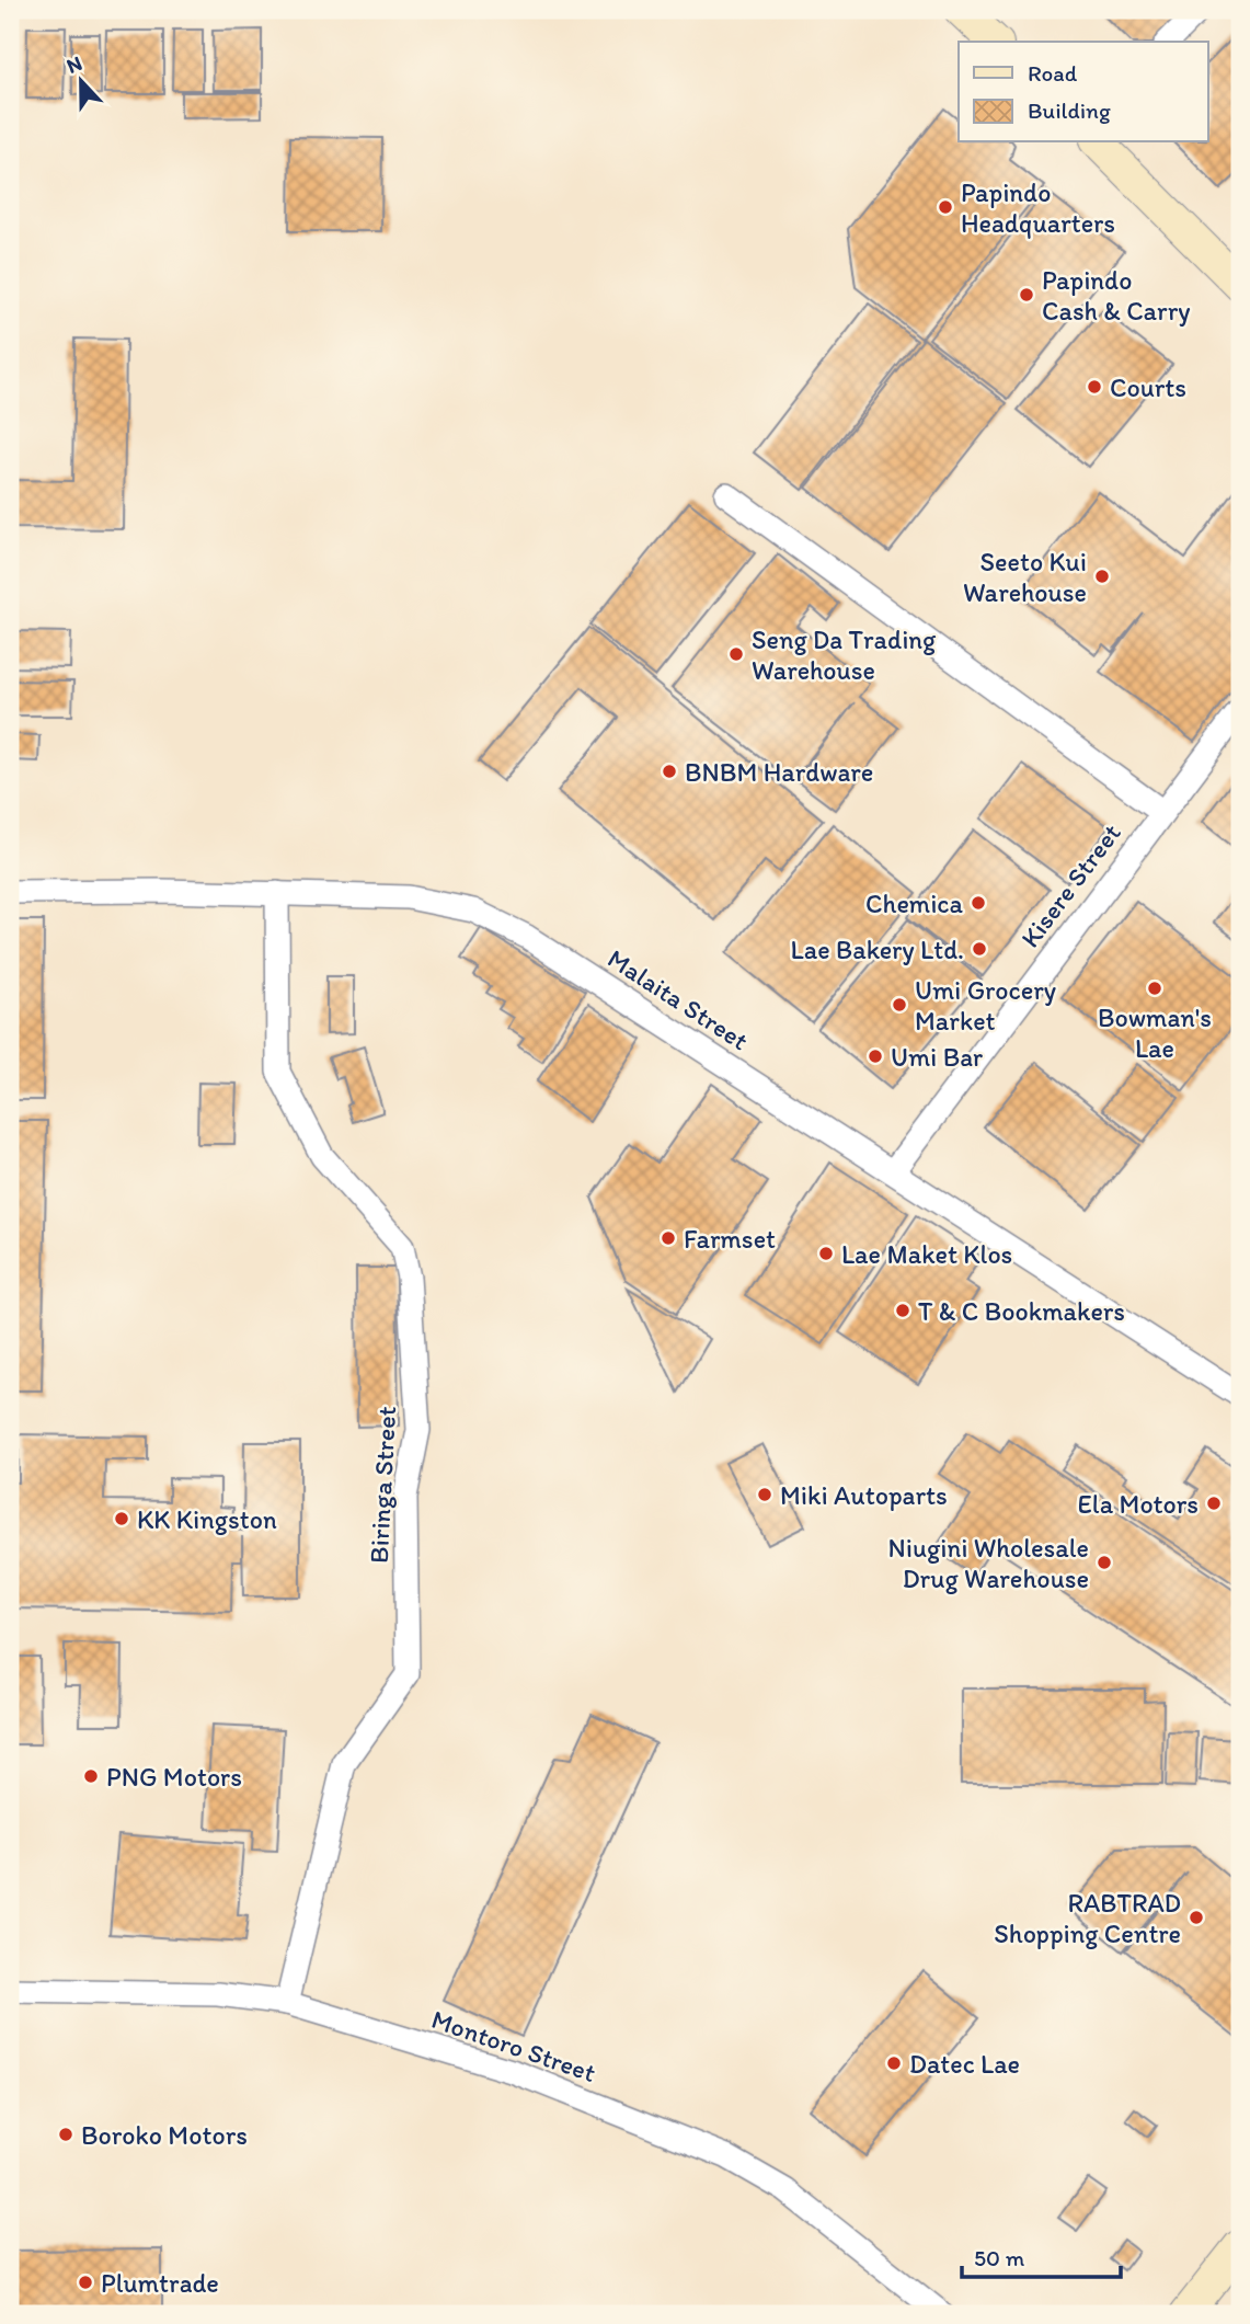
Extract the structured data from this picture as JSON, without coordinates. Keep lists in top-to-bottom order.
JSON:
{
  "streets": {
    "street": [
      "Kisere Street",
      "Malaita Street",
      "Biringa Street",
      "Montoro Street"
    ]
  },
  "crossings": [
    ["Kisere Street", "Malaita Street"],
    ["Malaita Street", "Biringa Street"],
    ["Biringa Street", "Montoro Street"]
  ],
  "places": [
    "Papindo Headquarters",
    "Papindo Cash & Carry",
    "Courts",
    "Seeto Kui Warehouse",
    "Seng Da Trading Warehouse",
    "BNBM Hardware",
    "Chemica",
    "Lae Bakery Ltd.",
    "Bowman's Lae",
    "Umi Grocery Market",
    "Umi Bar",
    "Farmset",
    "Lae Maket Klos",
    "T & C Bookmakers",
    "Miki Autoparts",
    "Ela Motors",
    "KK Kingston",
    "Niugini Wholesale Drug Warehouse",
    "PNG Motors",
    "RABTRAD Shopping Centre",
    "Datec Lae",
    "Boroko Motors",
    "Plumtrade"
  ],
  "legend": ["Road", "Building"],
  "scale_bar": "50 m",
  "north": "top"
}
